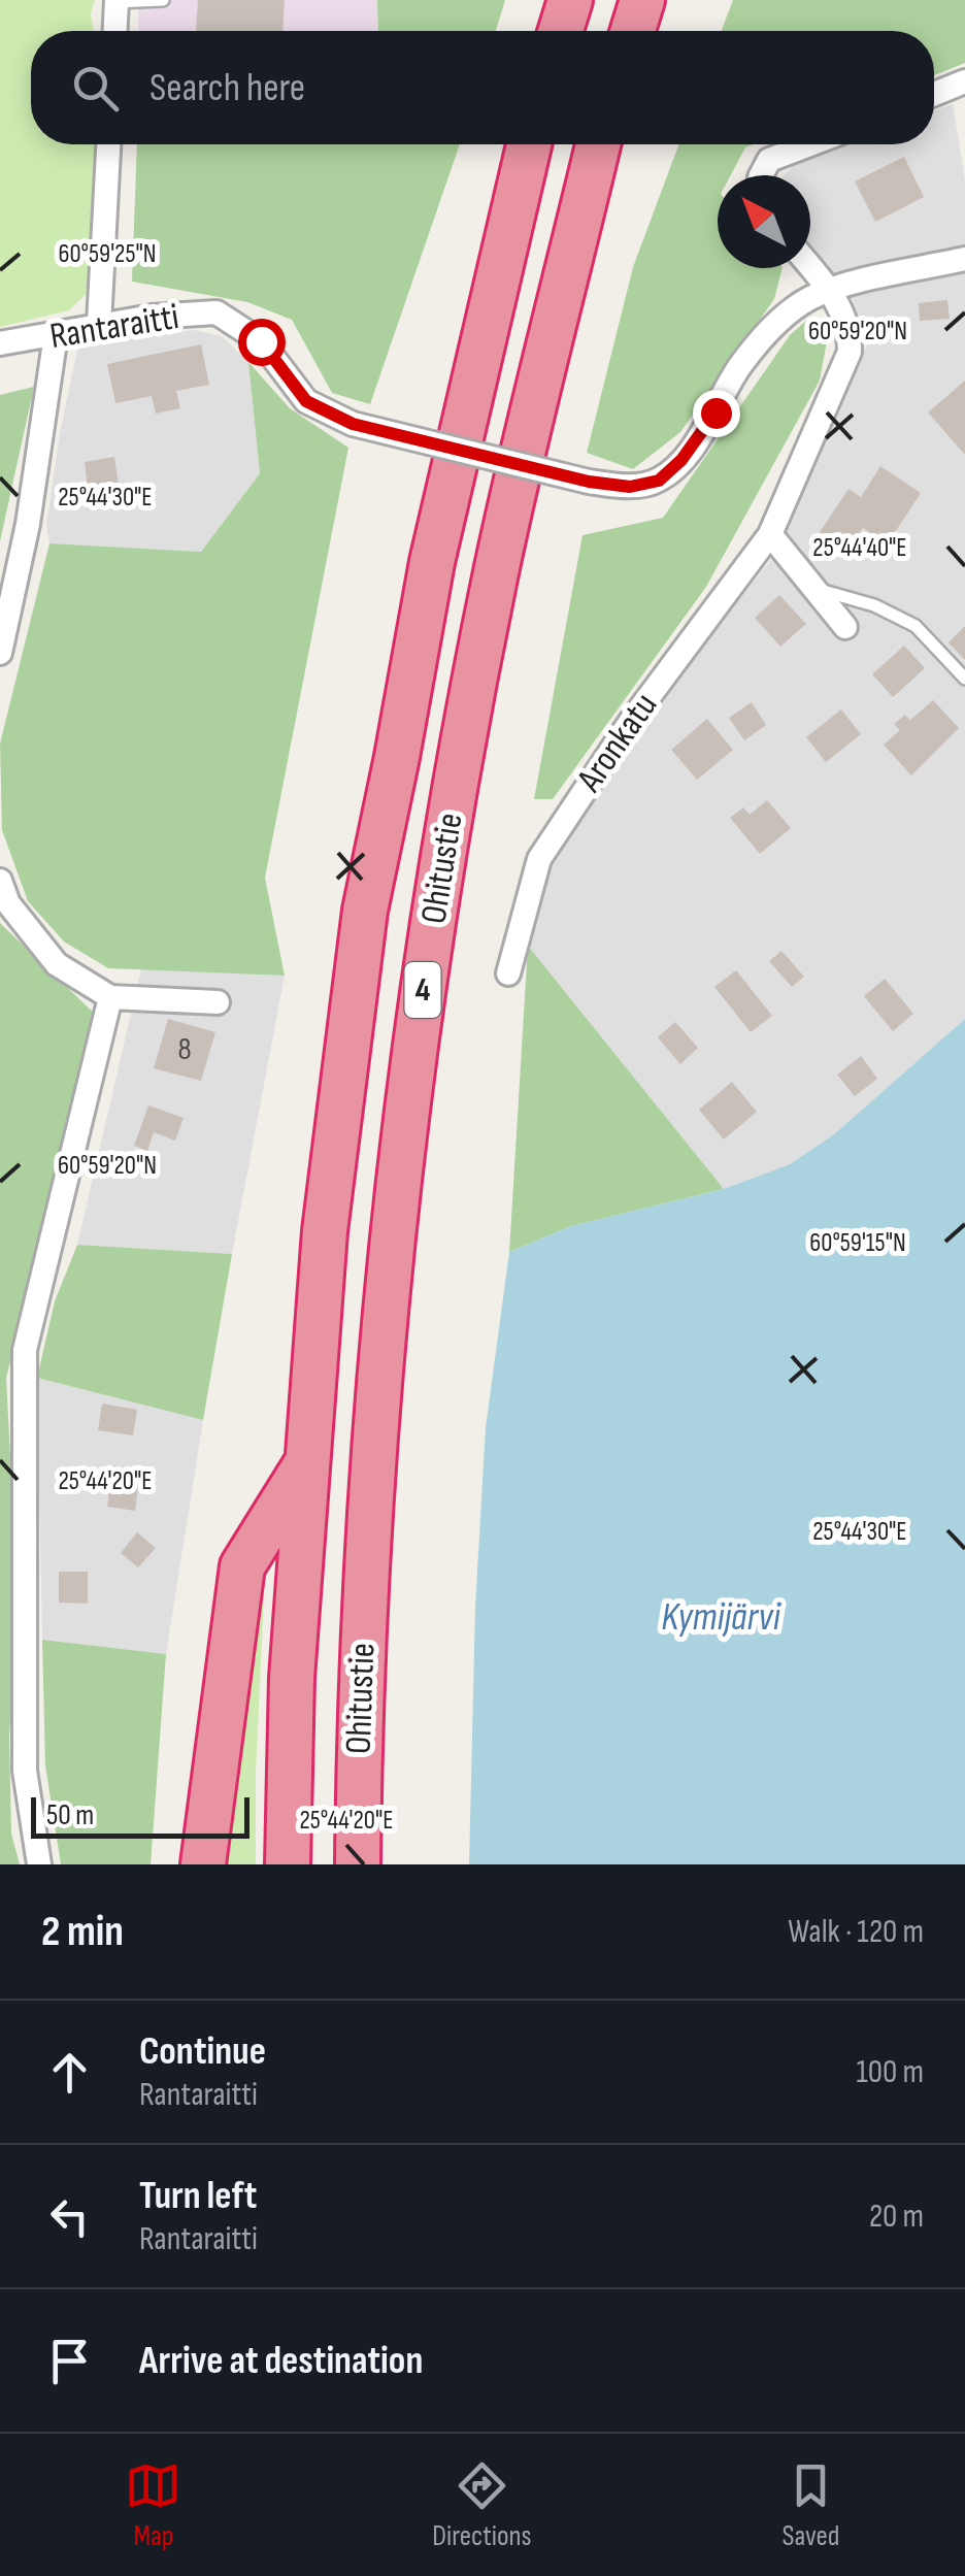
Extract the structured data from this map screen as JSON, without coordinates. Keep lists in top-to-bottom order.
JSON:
{
  "streets": {
    "highway": ["Ohitustie", "4"],
    "street": ["Rantaraitti", "Aronkatu"]
  },
  "crossings": [
    ["Rantaraitti", "Aronkatu"]
  ],
  "water": ["Kymijärvi"],
  "house_numbers": ["8"],
  "scale_bar": "50 m",
  "north": "top left",
  "page": {
    "search": "Search here",
    "scale": "50 m",
    "heading": ["2 min", "Walk · 120 m"],
    "list": [
      ["Continue", "Rantaraitti", "100 m"],
      ["Turn left", "Rantaraitti", "20 m"],
      "Arrive at destination"
    ],
    "nav": ["Map", "Directions", "Saved"]
  },
  "coordinates": [
    "60°59'25\"N",
    "60°59'20\"N",
    "25°44'30\"E",
    "25°44'40\"E",
    "60°59'15\"N",
    "25°44'20\"E"
  ]
}
